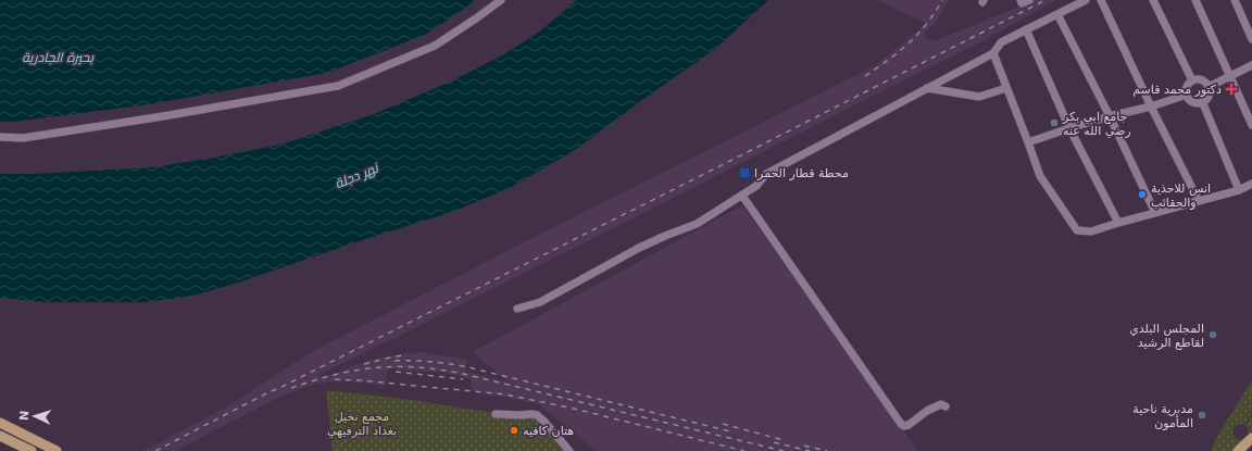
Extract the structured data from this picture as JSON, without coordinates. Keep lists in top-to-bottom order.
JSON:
{
  "water": ["بحيرة الجادرية", "نهر دجلة"],
  "parks": ["مجمع نخيل بغداد الترفيهي"],
  "places": {
    "health": ["دكتور محمد قاسم"],
    "other": [
      "جامع ابي بكر رضي الله عنه",
      "انس للاحذية والحقائب",
      "المجلس البلدي لقاطع الرشيد",
      "مديرية ناحية المأمون",
      "هتان كافيه"
    ],
    "transit": ["محطة قطار الحمرا"]
  },
  "north": "left"
}
